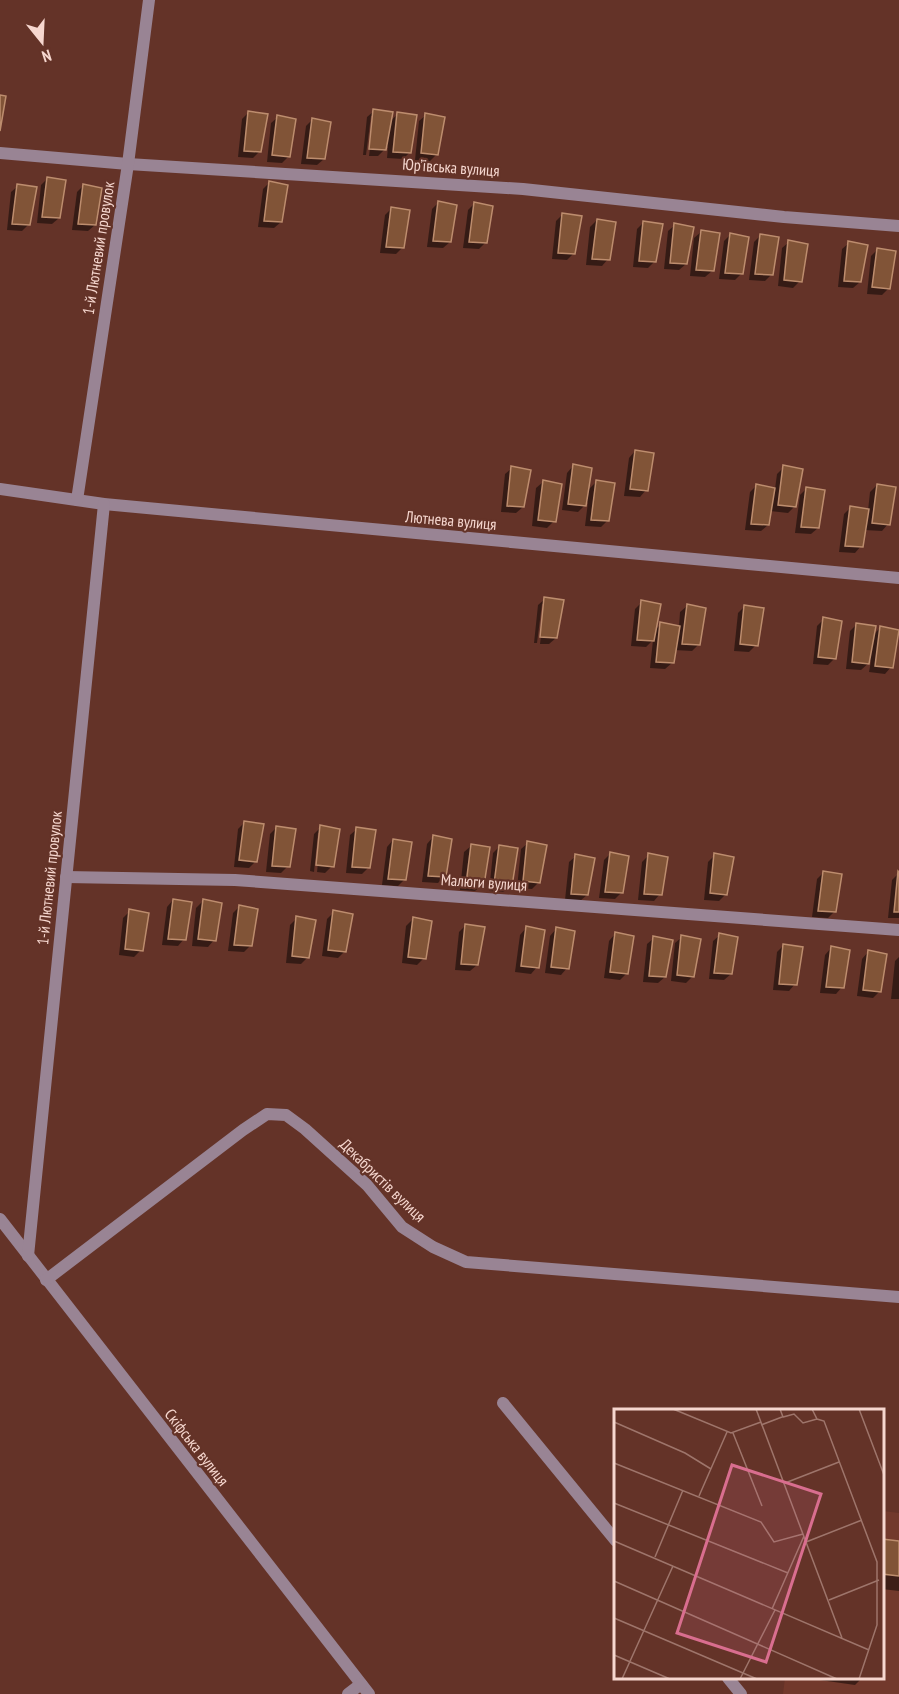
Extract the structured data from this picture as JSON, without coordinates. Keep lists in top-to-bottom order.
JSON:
{
  "streets": {
    "street": [
      "Юр’ївська вулиця",
      "1-й Лютневий провулок",
      "Лютнева вулиця",
      "Малюги вулиця",
      "Декабристів вулиця",
      "Скіфська вулиця"
    ]
  },
  "crossings": [
    ["Юр’ївська вулиця", "1-й Лютневий провулок"],
    ["1-й Лютневий провулок", "Лютнева вулиця"],
    ["1-й Лютневий провулок", "Малюги вулиця"],
    ["1-й Лютневий провулок", "Скіфська вулиця"],
    ["Декабристів вулиця", "Скіфська вулиця"]
  ],
  "north": "bottom"
}
